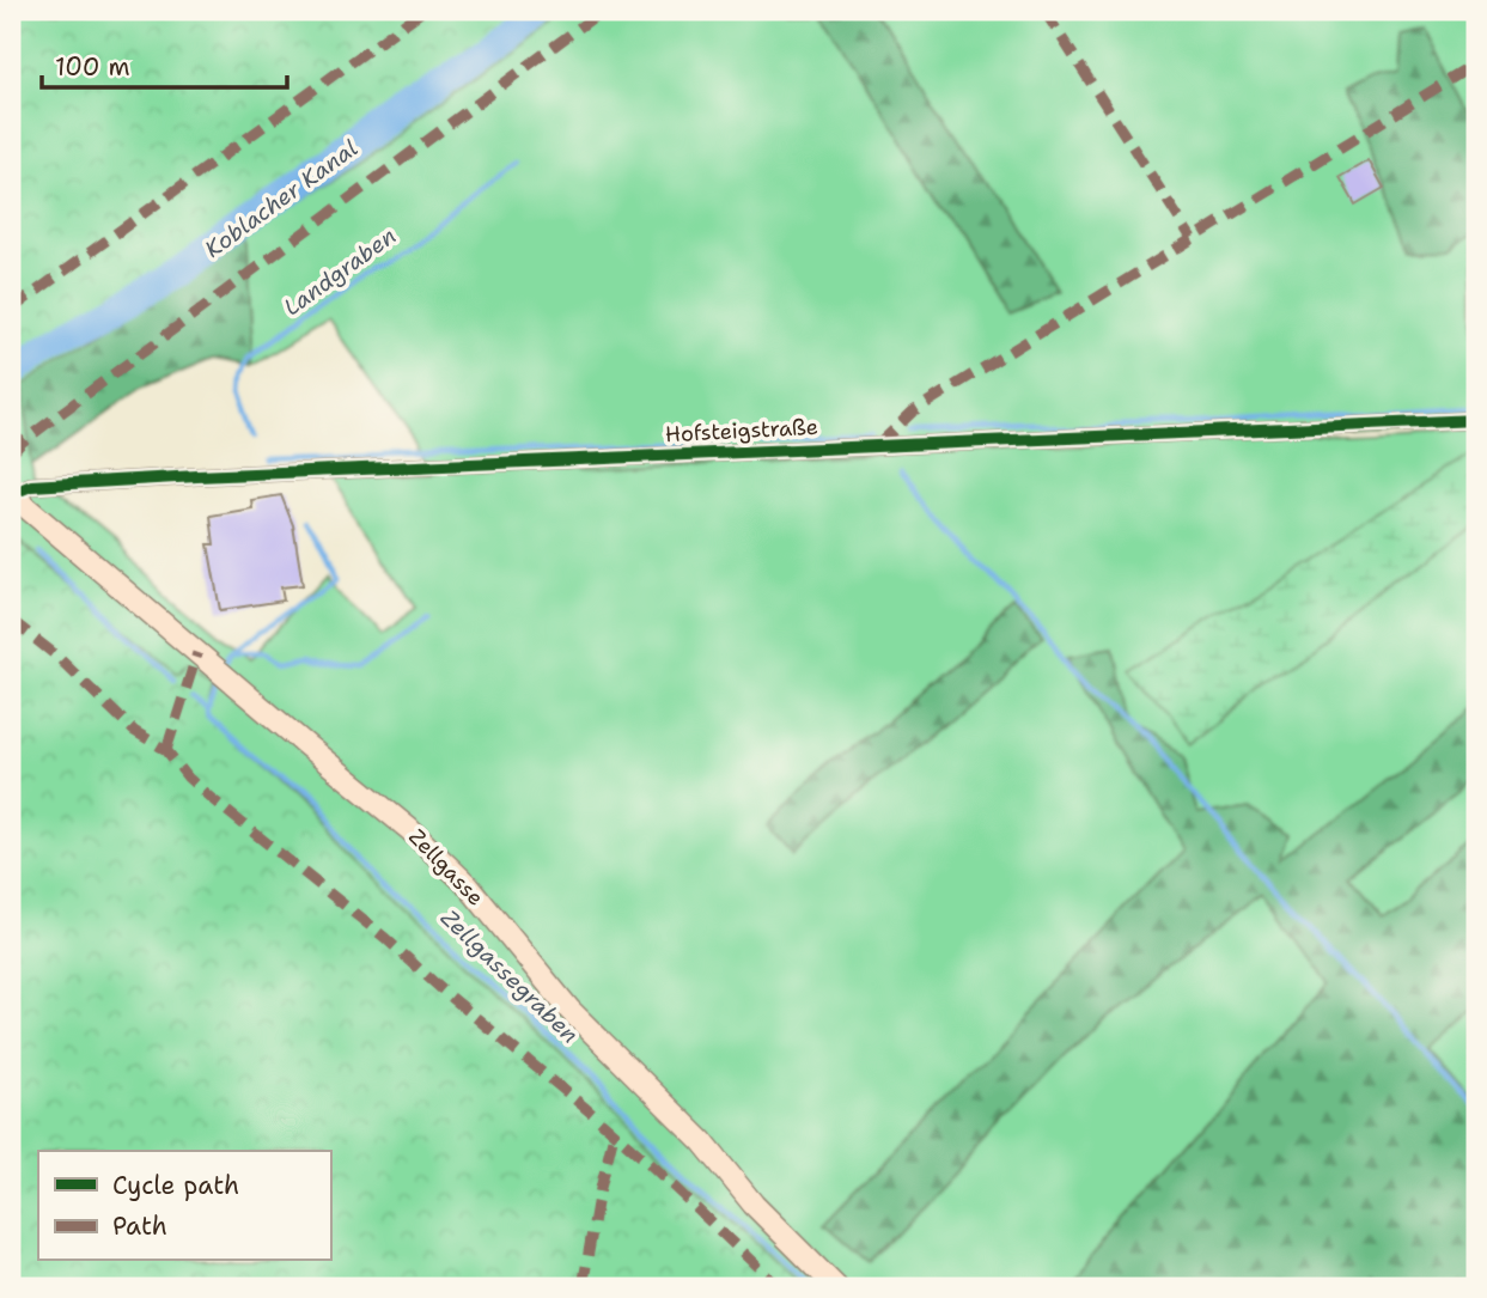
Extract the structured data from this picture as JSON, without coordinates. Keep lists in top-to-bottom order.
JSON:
{
  "streets": {
    "main road": ["Zellgasse"],
    "street": ["Hofsteigstraße"]
  },
  "crossings": [
    ["Hofsteigstraße", "Zellgasse"]
  ],
  "water": ["Koblacher Kanal", "Landgraben", "Zellgassegraben"],
  "legend": ["Cycle path", "Path"],
  "scale_bar": "100 m"
}
